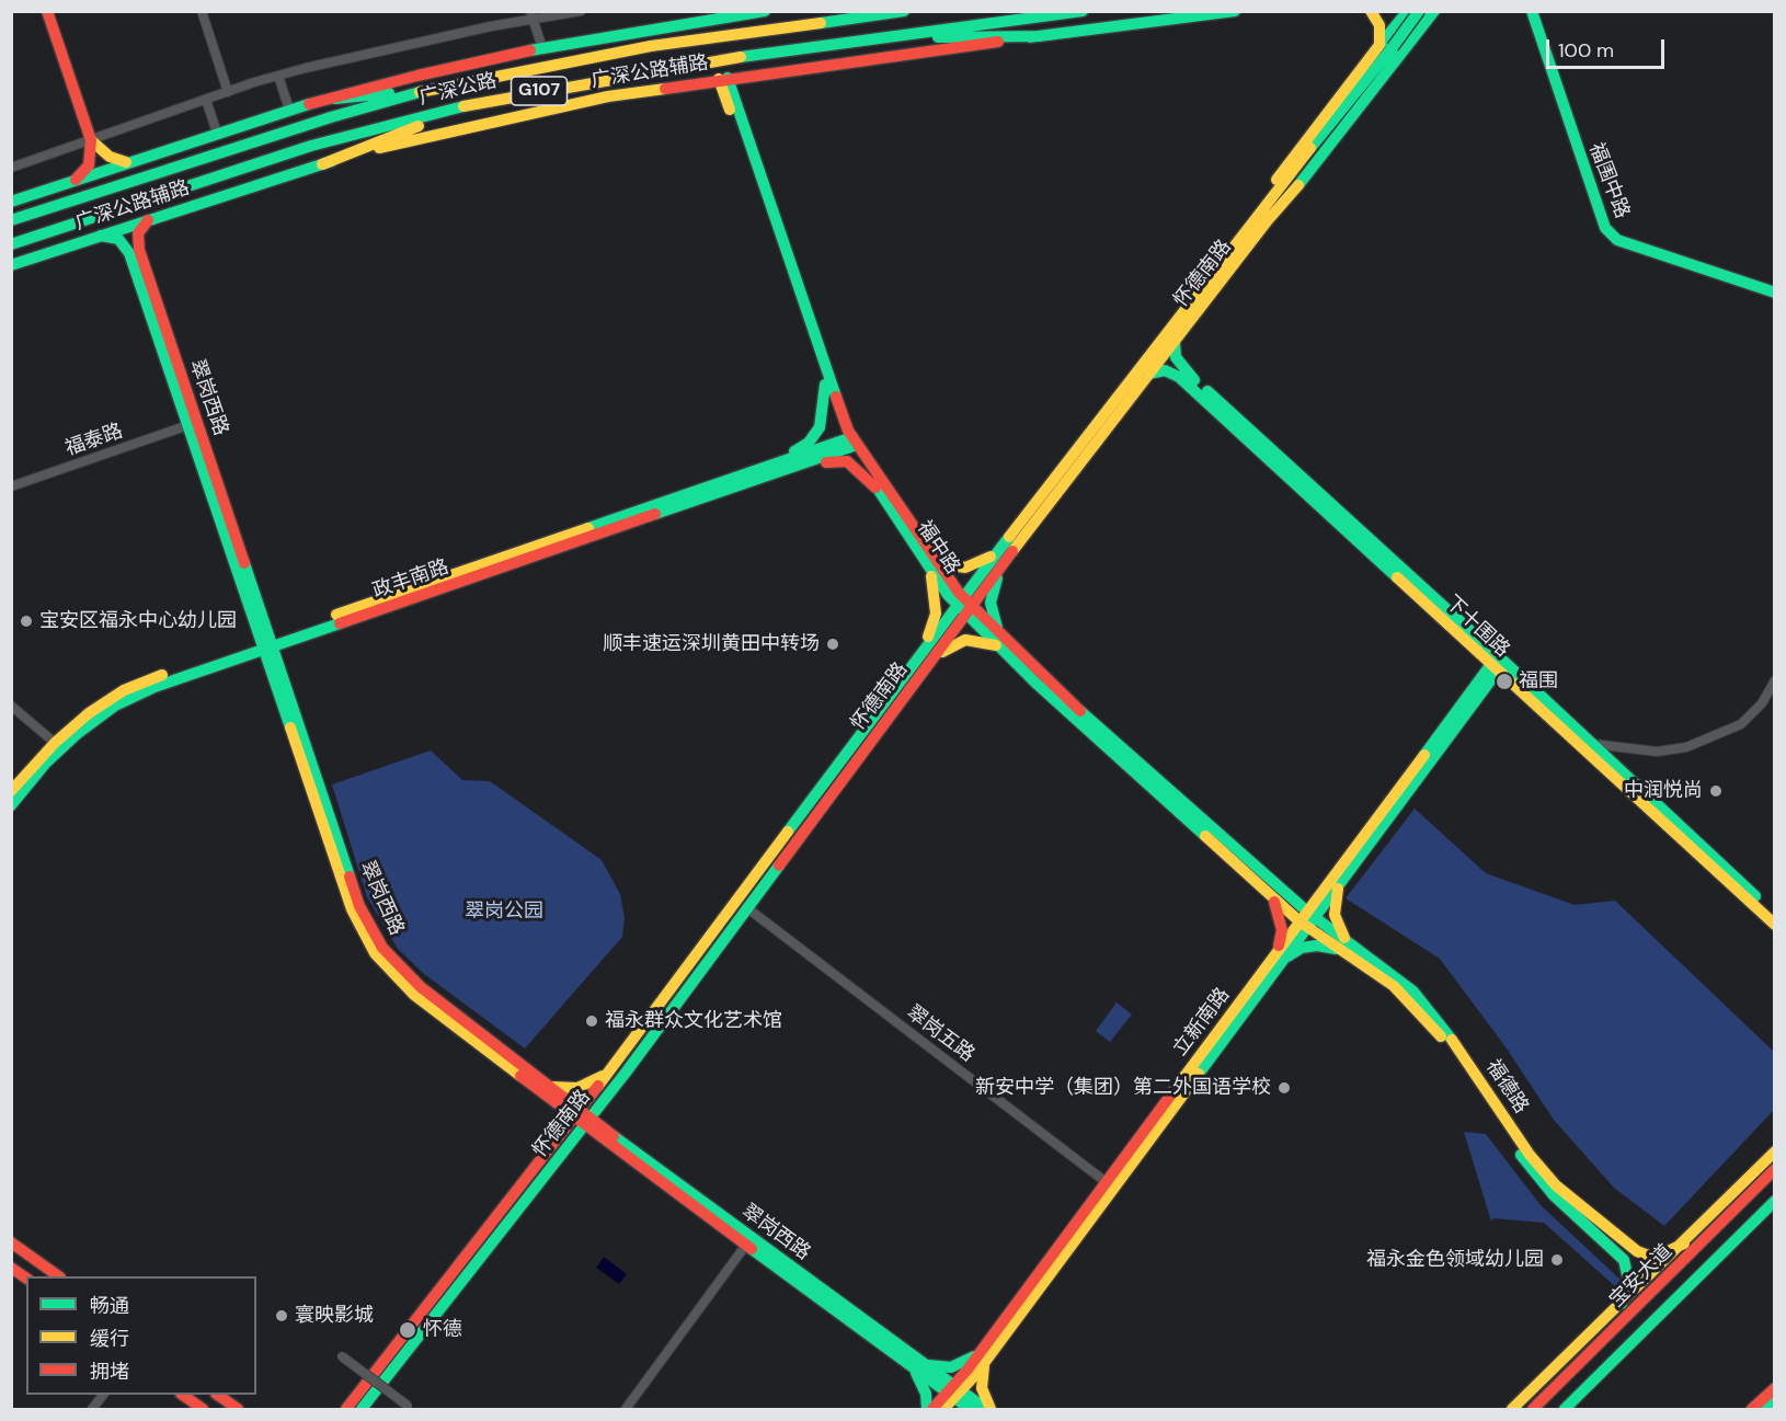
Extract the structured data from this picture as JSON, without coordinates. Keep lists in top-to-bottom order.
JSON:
{
  "streets": {
    "main road": [
      "广深公路辅路",
      "广深公路",
      "G107",
      "福围中路",
      "怀德南路",
      "翠岗西路",
      "福中路",
      "政丰南路",
      "下十围路",
      "立新南路",
      "福德路",
      "宝安大道"
    ],
    "street": ["福泰路", "翠岗五路"]
  },
  "crossings": [
    ["广深公路辅路", "翠岗西路"],
    ["广深公路辅路", "福中路"],
    ["怀德南路", "翠岗西路"],
    ["怀德南路", "福中路"],
    ["怀德南路", "下十围路"],
    ["怀德南路", "翠岗五路"],
    ["翠岗西路", "福泰路"],
    ["翠岗西路", "政丰南路"],
    ["翠岗西路", "立新南路"],
    ["福中路", "政丰南路"],
    ["福中路", "立新南路"],
    ["福中路", "福德路"],
    ["下十围路", "立新南路"],
    ["立新南路", "翠岗五路"],
    ["立新南路", "福德路"]
  ],
  "parks": ["翠岗公园"],
  "places": [
    "宝安区福永中心幼儿园",
    "顺丰速运深圳黄田中转场",
    "福围",
    "中润悦尚",
    "福永群众文化艺术馆",
    "新安中学（集团）第二外国语学校",
    "福永金色领域幼儿园",
    "寰映影城",
    "怀德"
  ],
  "legend": ["畅通", "缓行", "拥堵"],
  "scale_bar": "100 m"
}
